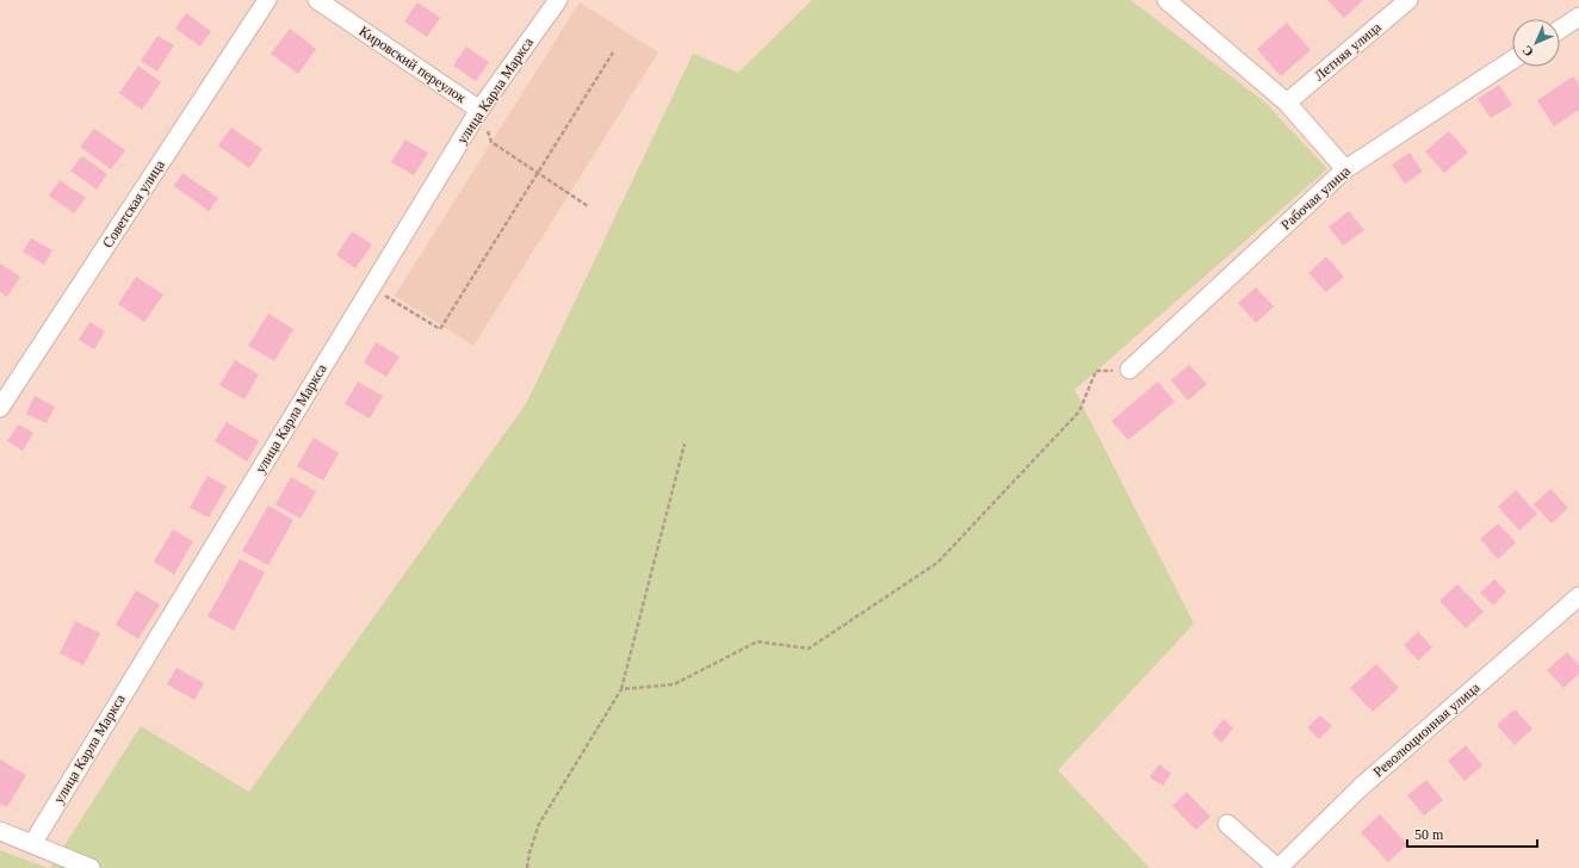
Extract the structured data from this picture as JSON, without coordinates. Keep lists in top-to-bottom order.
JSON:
{
  "streets": {
    "street": [
      "Летняя улица",
      "Кировский переулок",
      "улица Карла Маркса",
      "Рабочая улица",
      "Советская улица",
      "Революционная улица"
    ]
  },
  "crossings": [
    ["Кировский переулок", "улица Карла Маркса"]
  ],
  "scale_bar": "50 m",
  "north": "bottom left"
}
